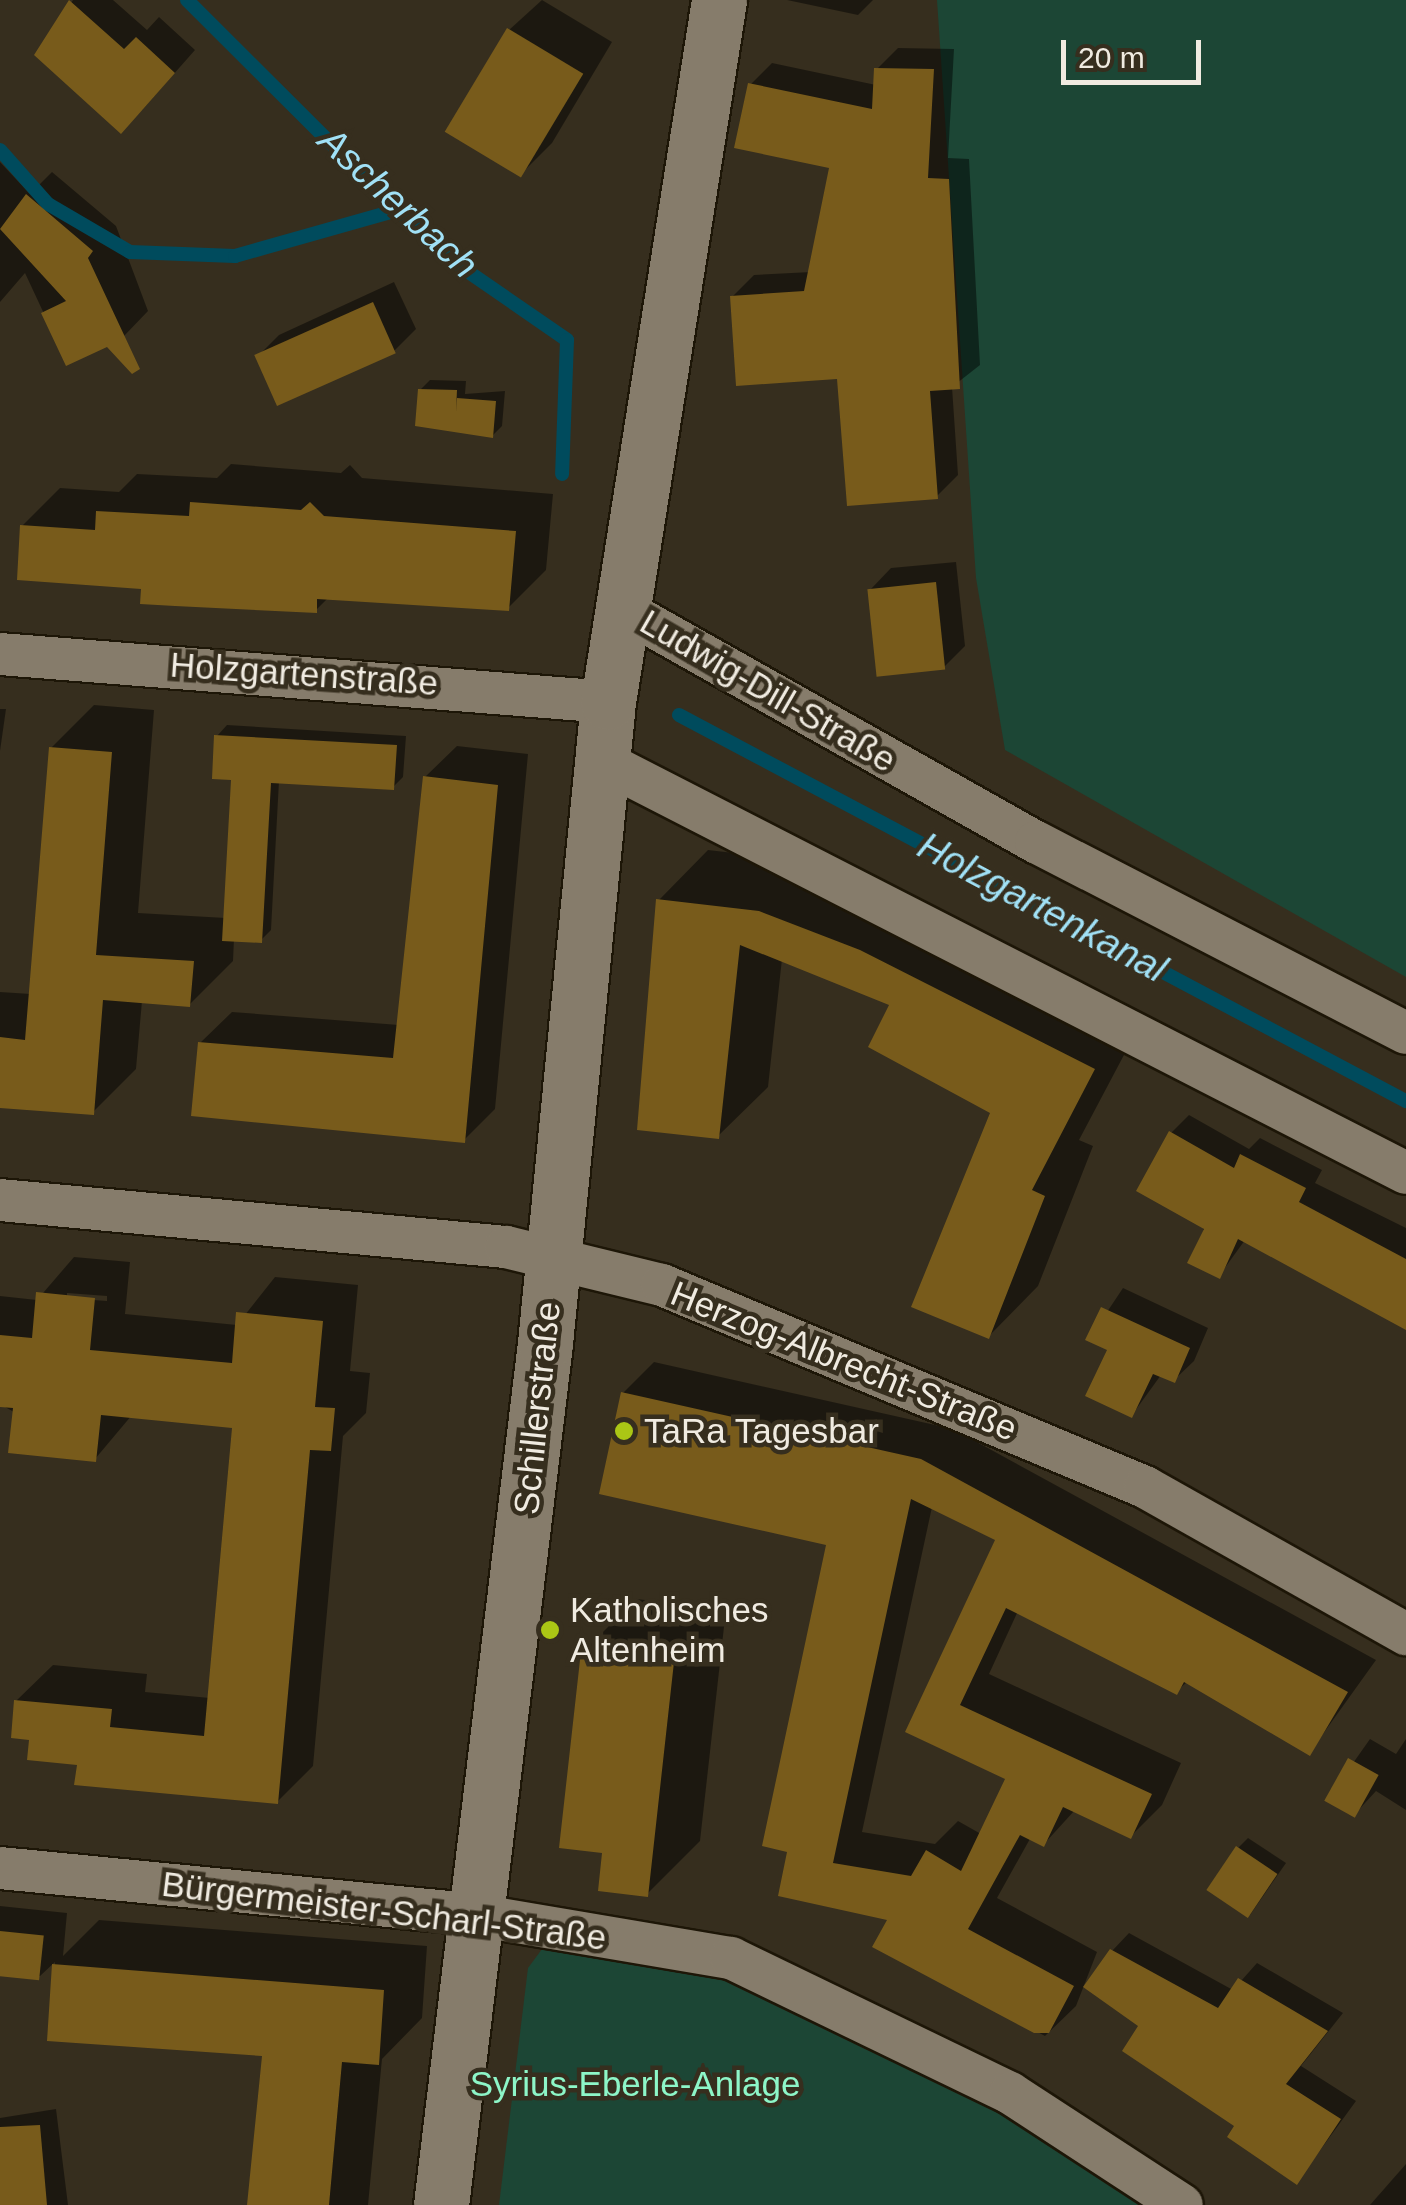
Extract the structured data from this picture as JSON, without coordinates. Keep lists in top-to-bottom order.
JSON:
{
  "streets": {
    "street": [
      "Holzgartenstraße",
      "Ludwig-Dill-Straße",
      "Herzog-Albrecht-Straße",
      "Schillerstraße",
      "Bürgermeister-Scharl-Straße"
    ]
  },
  "crossings": [
    ["Holzgartenstraße", "Schillerstraße"],
    ["Ludwig-Dill-Straße", "Schillerstraße"],
    ["Herzog-Albrecht-Straße", "Schillerstraße"],
    ["Schillerstraße", "Bürgermeister-Scharl-Straße"]
  ],
  "water": ["Ascherbach", "Holzgartenkanal"],
  "parks": ["Syrius-Eberle-Anlage"],
  "places": ["TaRa Tagesbar", "Katholisches Altenheim"],
  "scale_bar": "20 m"
}
